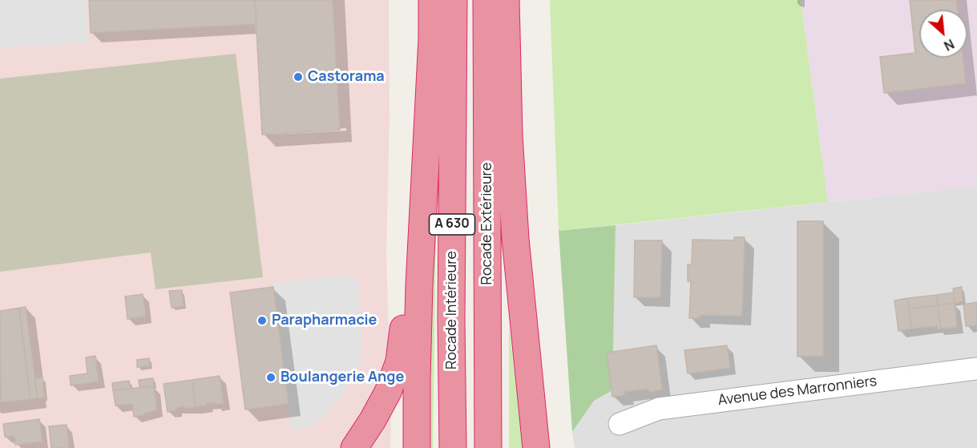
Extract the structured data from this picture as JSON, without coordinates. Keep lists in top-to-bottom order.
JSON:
{
  "streets": {
    "highway": ["Rocade Extérieure", "A 630", "Rocade Intérieure"],
    "street": ["Avenue des Marronniers"]
  },
  "places": ["Castorama", "Parapharmacie", "Boulangerie Ange"],
  "north": "bottom right"
}
